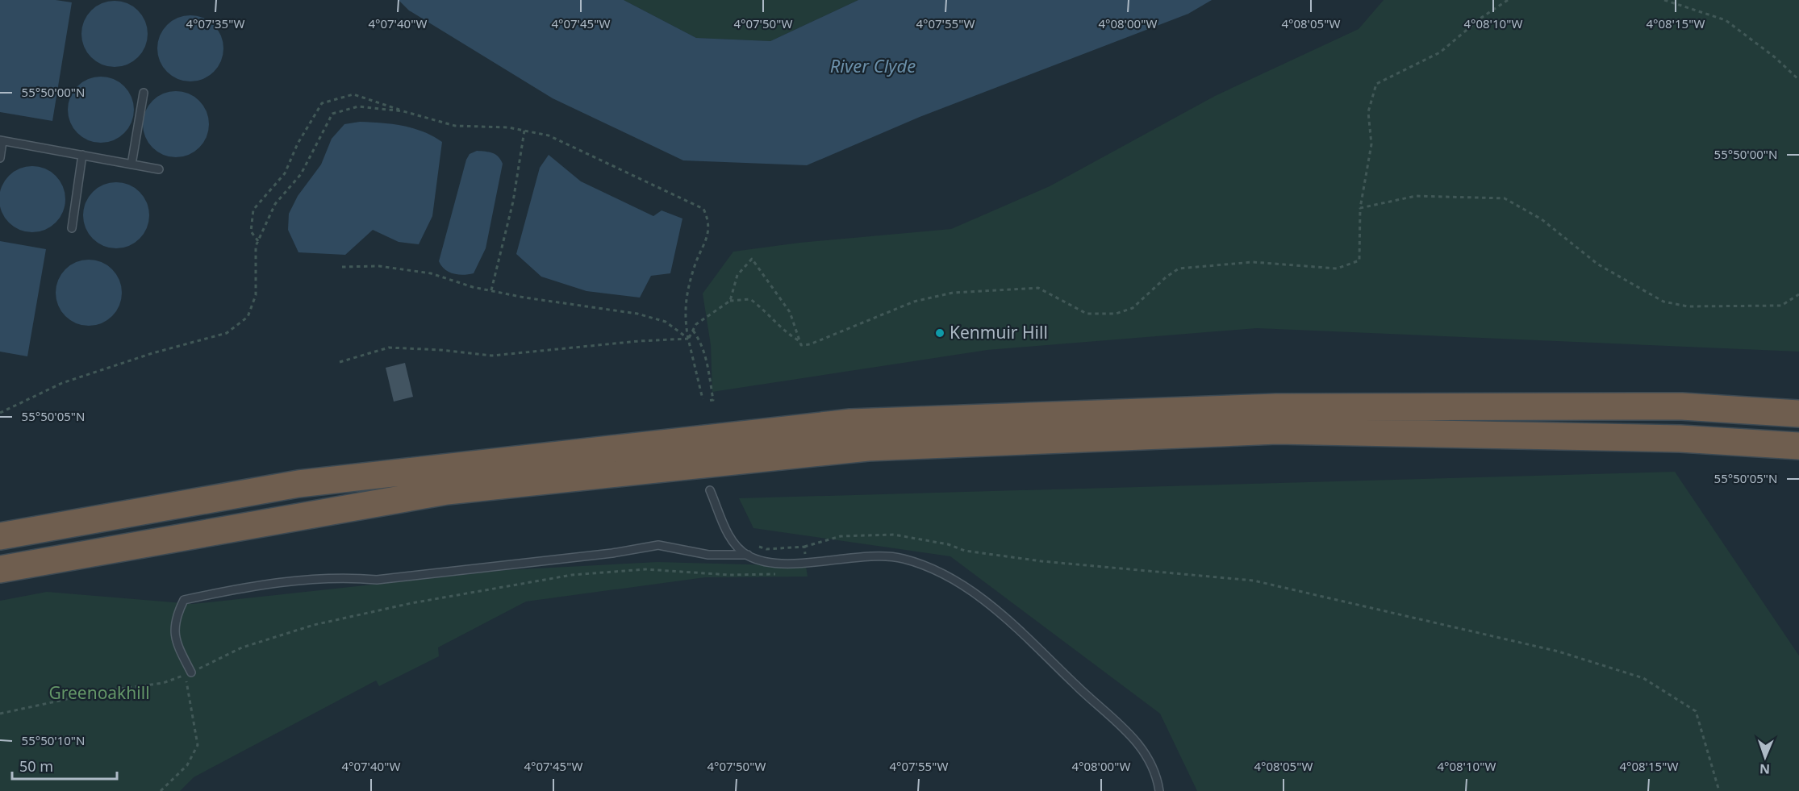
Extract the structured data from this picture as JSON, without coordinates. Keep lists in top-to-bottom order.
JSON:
{
  "water": ["River Clyde"],
  "parks": ["Greenoakhill"],
  "places": ["Kenmuir Hill"],
  "scale_bar": "50 m",
  "north": "bottom",
  "coordinates": [
    "4°07'35\"W",
    "4°07'40\"W",
    "4°07'45\"W",
    "4°07'50\"W",
    "4°07'55\"W",
    "4°08'00\"W",
    "4°08'05\"W",
    "4°08'10\"W",
    "4°08'15\"W",
    "55°50'00\"N",
    "55°50'05\"N",
    "55°50'10\"N"
  ]
}
